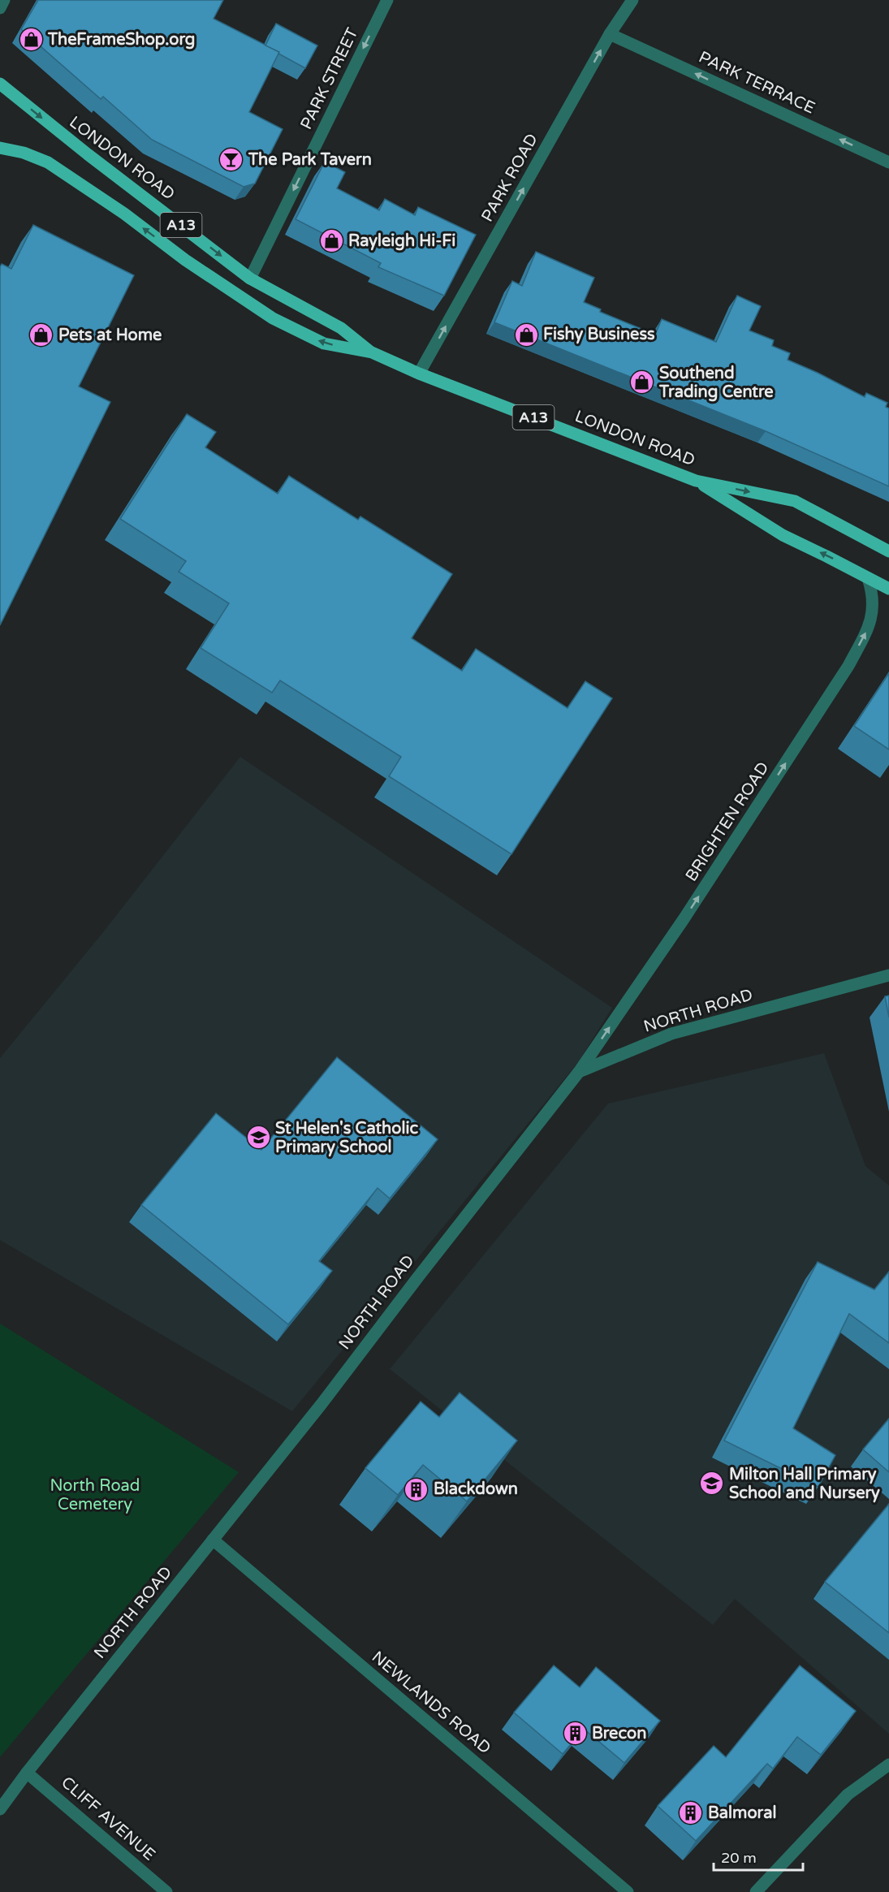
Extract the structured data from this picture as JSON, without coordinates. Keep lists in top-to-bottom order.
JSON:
{
  "streets": {
    "main road": ["LONDON ROAD", "A13"],
    "street": [
      "PARK STREET",
      "PARK TERRACE",
      "PARK ROAD",
      "BRIGHTEN ROAD",
      "NORTH ROAD",
      "NEWLANDS ROAD",
      "CLIFF AVENUE"
    ]
  },
  "crossings": [
    ["PARK STREET", "LONDON ROAD"],
    ["PARK TERRACE", "PARK ROAD"],
    ["LONDON ROAD", "PARK ROAD"],
    ["LONDON ROAD", "BRIGHTEN ROAD"],
    ["BRIGHTEN ROAD", "NORTH ROAD"],
    ["NORTH ROAD", "NEWLANDS ROAD"],
    ["NORTH ROAD", "CLIFF AVENUE"]
  ],
  "one_way": [
    "PARK STREET",
    "PARK TERRACE",
    "PARK ROAD",
    "BRIGHTEN ROAD"
  ],
  "parks": ["North Road Cemetery"],
  "places": {
    "shop": [
      "TheFrameShop.org",
      "Rayleigh Hi-Fi",
      "Fishy Business",
      "Pets at Home",
      "Southend Trading Centre"
    ],
    "bar": ["The Park Tavern"],
    "school or university": ["St Helen's Catholic Primary School", "Milton Hall Primary School and Nursery"],
    "building": ["Blackdown", "Brecon", "Balmoral"]
  },
  "scale_bar": "20 m"
}
